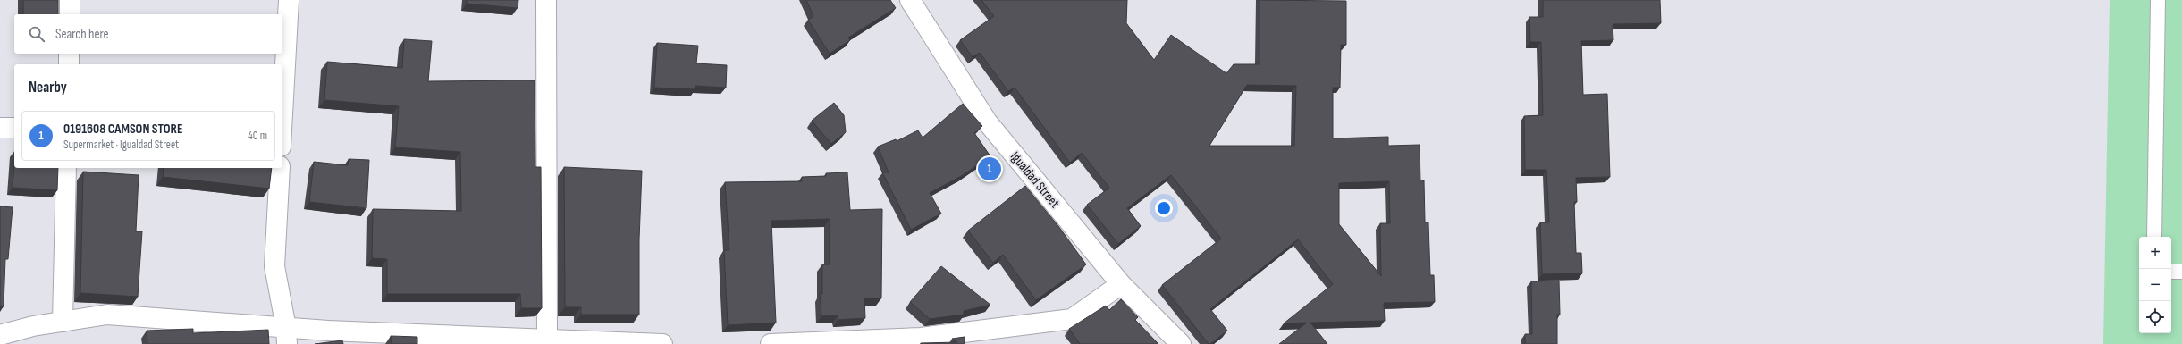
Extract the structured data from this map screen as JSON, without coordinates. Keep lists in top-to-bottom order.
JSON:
{
  "streets": {
    "street": ["Igualdad Street"]
  },
  "page": {
    "search": "Search here",
    "heading": "Nearby",
    "list": [
      {
        "mark": "1",
        "name": "0191608 CAMSON STORE",
        "note": "Supermarket · Igualdad Street",
        "value": "40 m"
      }
    ],
    "pins": "1",
    "map_buttons": ["+", "−"]
  }
}
